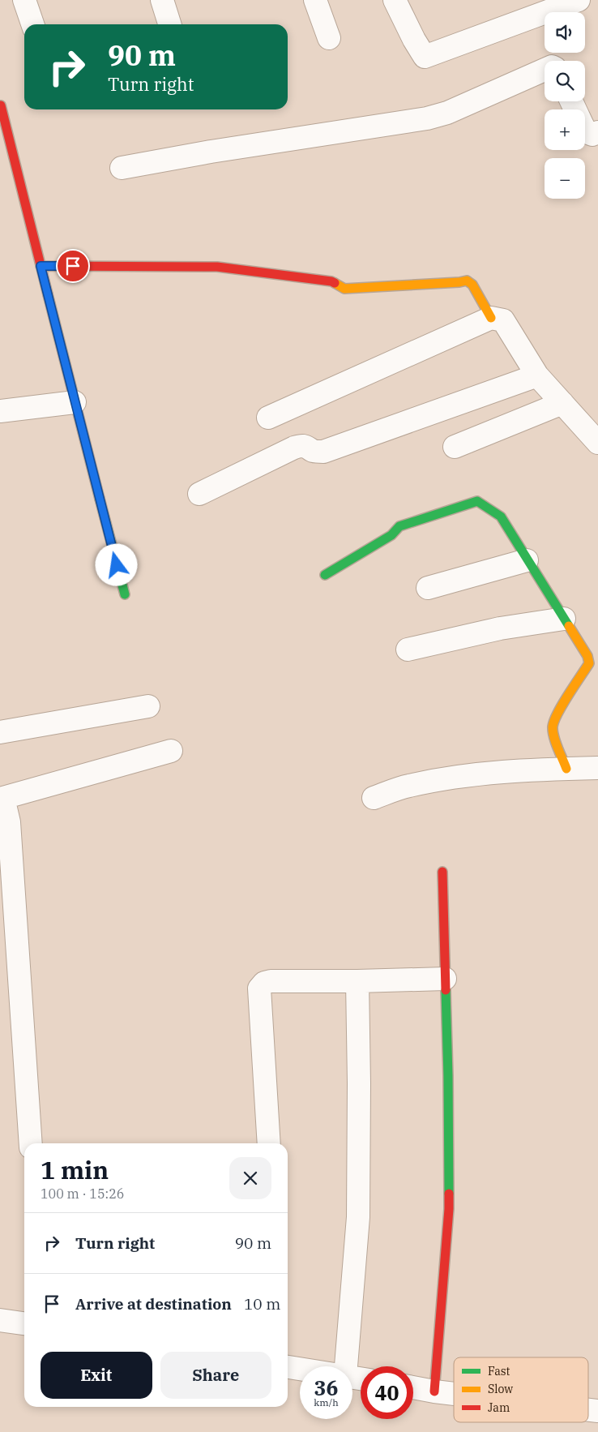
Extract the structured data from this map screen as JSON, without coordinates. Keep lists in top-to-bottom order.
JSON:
{
  "legend": ["Fast", "Slow", "Jam"],
  "page": {
    "map_buttons": ["+", "−"],
    "turn": ["90 m", "Turn right"],
    "heading": ["1 min", "100 m · 15:26"],
    "list": [
      {
        "name": "Turn right",
        "value": "90 m"
      },
      {
        "name": "Arrive at destination",
        "value": "10 m"
      }
    ],
    "buttons": ["Exit", "Share"],
    "speed": "36 km/h",
    "limit": "40"
  }
}
